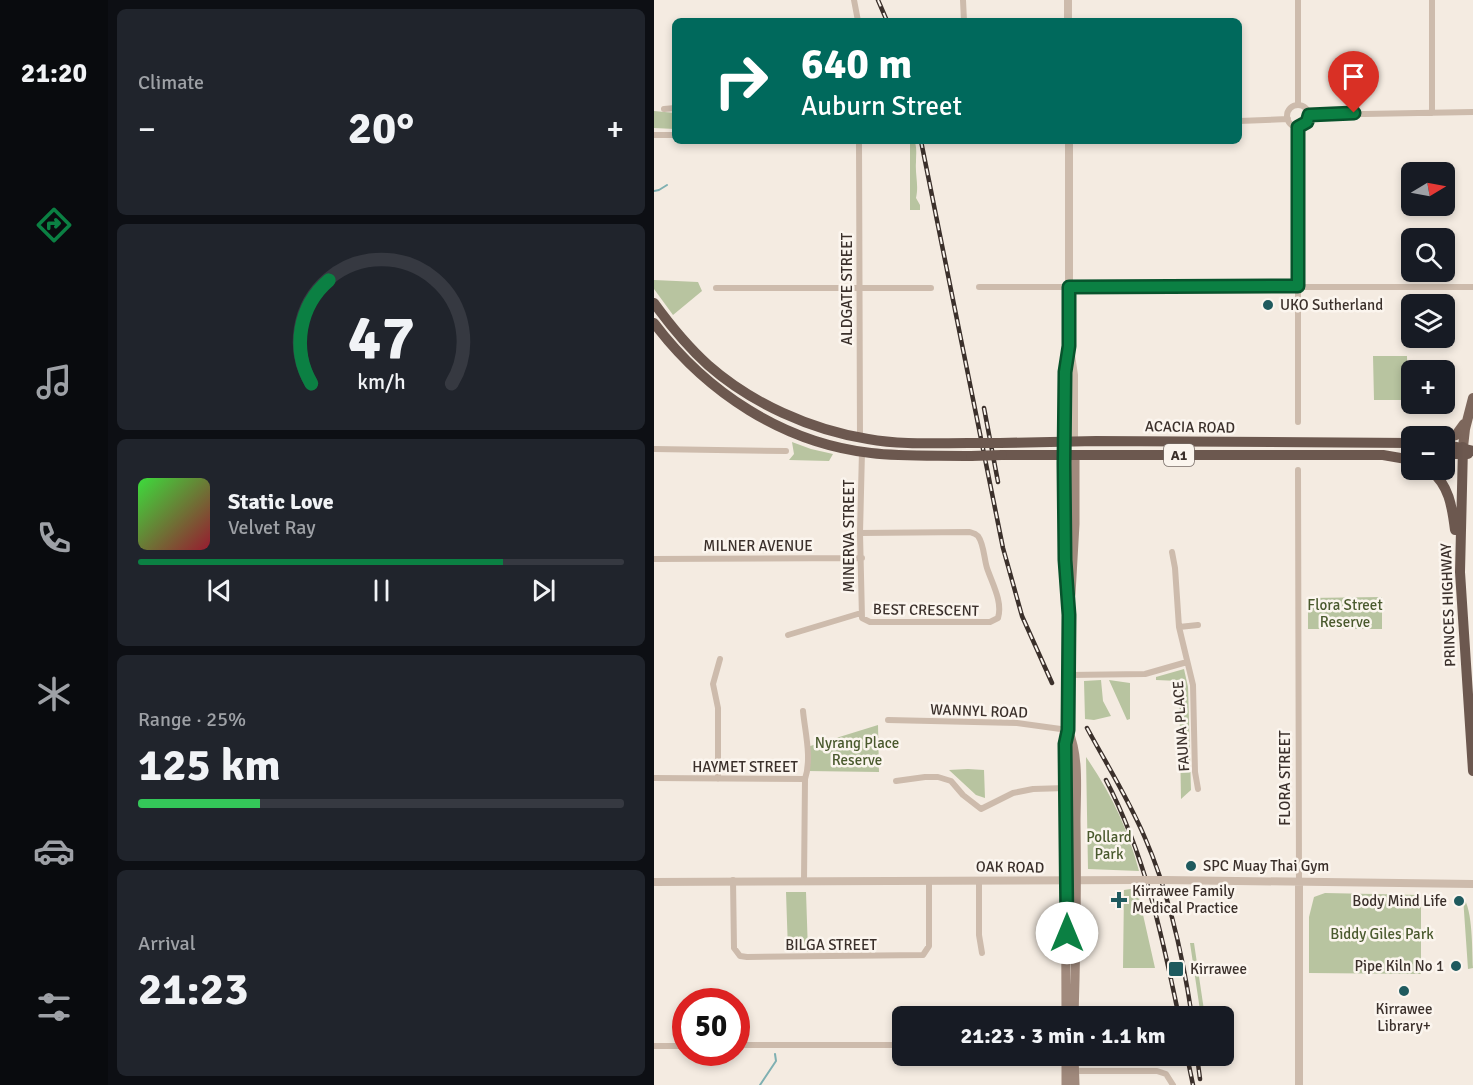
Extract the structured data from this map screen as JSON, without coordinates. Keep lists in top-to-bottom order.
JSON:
{
  "streets": {
    "highway": ["ACACIA ROAD", "A1", "PRINCES HIGHWAY"],
    "street": [
      "ALDGATE STREET",
      "MINERVA STREET",
      "MILNER AVENUE",
      "BEST CRESCENT",
      "WANNYL ROAD",
      "FAUNA PLACE",
      "HAYMET STREET",
      "FLORA STREET",
      "OAK ROAD",
      "BILGA STREET"
    ]
  },
  "crossings": [
    ["ALDGATE STREET", "ACACIA ROAD"],
    ["ALDGATE STREET", "A1"],
    ["ACACIA ROAD", "A1"],
    ["ACACIA ROAD", "MINERVA STREET"],
    ["A1", "MINERVA STREET"],
    ["MINERVA STREET", "MILNER AVENUE"],
    ["MINERVA STREET", "BEST CRESCENT"],
    ["HAYMET STREET", "OAK ROAD"],
    ["FLORA STREET", "OAK ROAD"],
    ["OAK ROAD", "BILGA STREET"]
  ],
  "parks": [
    "Flora Street Reserve",
    "Nyrang Place Reserve",
    "Pollard Park",
    "Biddy Giles Park"
  ],
  "places": {
    "other": [
      "UKO Sutherland",
      "SPC Muay Thai Gym",
      "Body Mind Life",
      "Pipe Kiln No 1",
      "Kirrawee Library+"
    ],
    "health": ["Kirrawee Family Medical Practice"],
    "transit": ["Kirrawee"]
  },
  "north": "right",
  "page": {
    "tabs": "21:20",
    "tile": [
      "Climate",
      ["Range · 25%", "125 km"],
      ["Arrival", "21:23"]
    ],
    "turn": ["640 m", "Auburn Street"],
    "heat": ["−", "20°", "+"],
    "map_buttons": ["+", "−"],
    "song": ["Static Love", "Velvet Ray"],
    "limit": "50",
    "trip": "21:23 · 3 min · 1.1 km",
    "gauge": ["47", "km/h"]
  }
}
